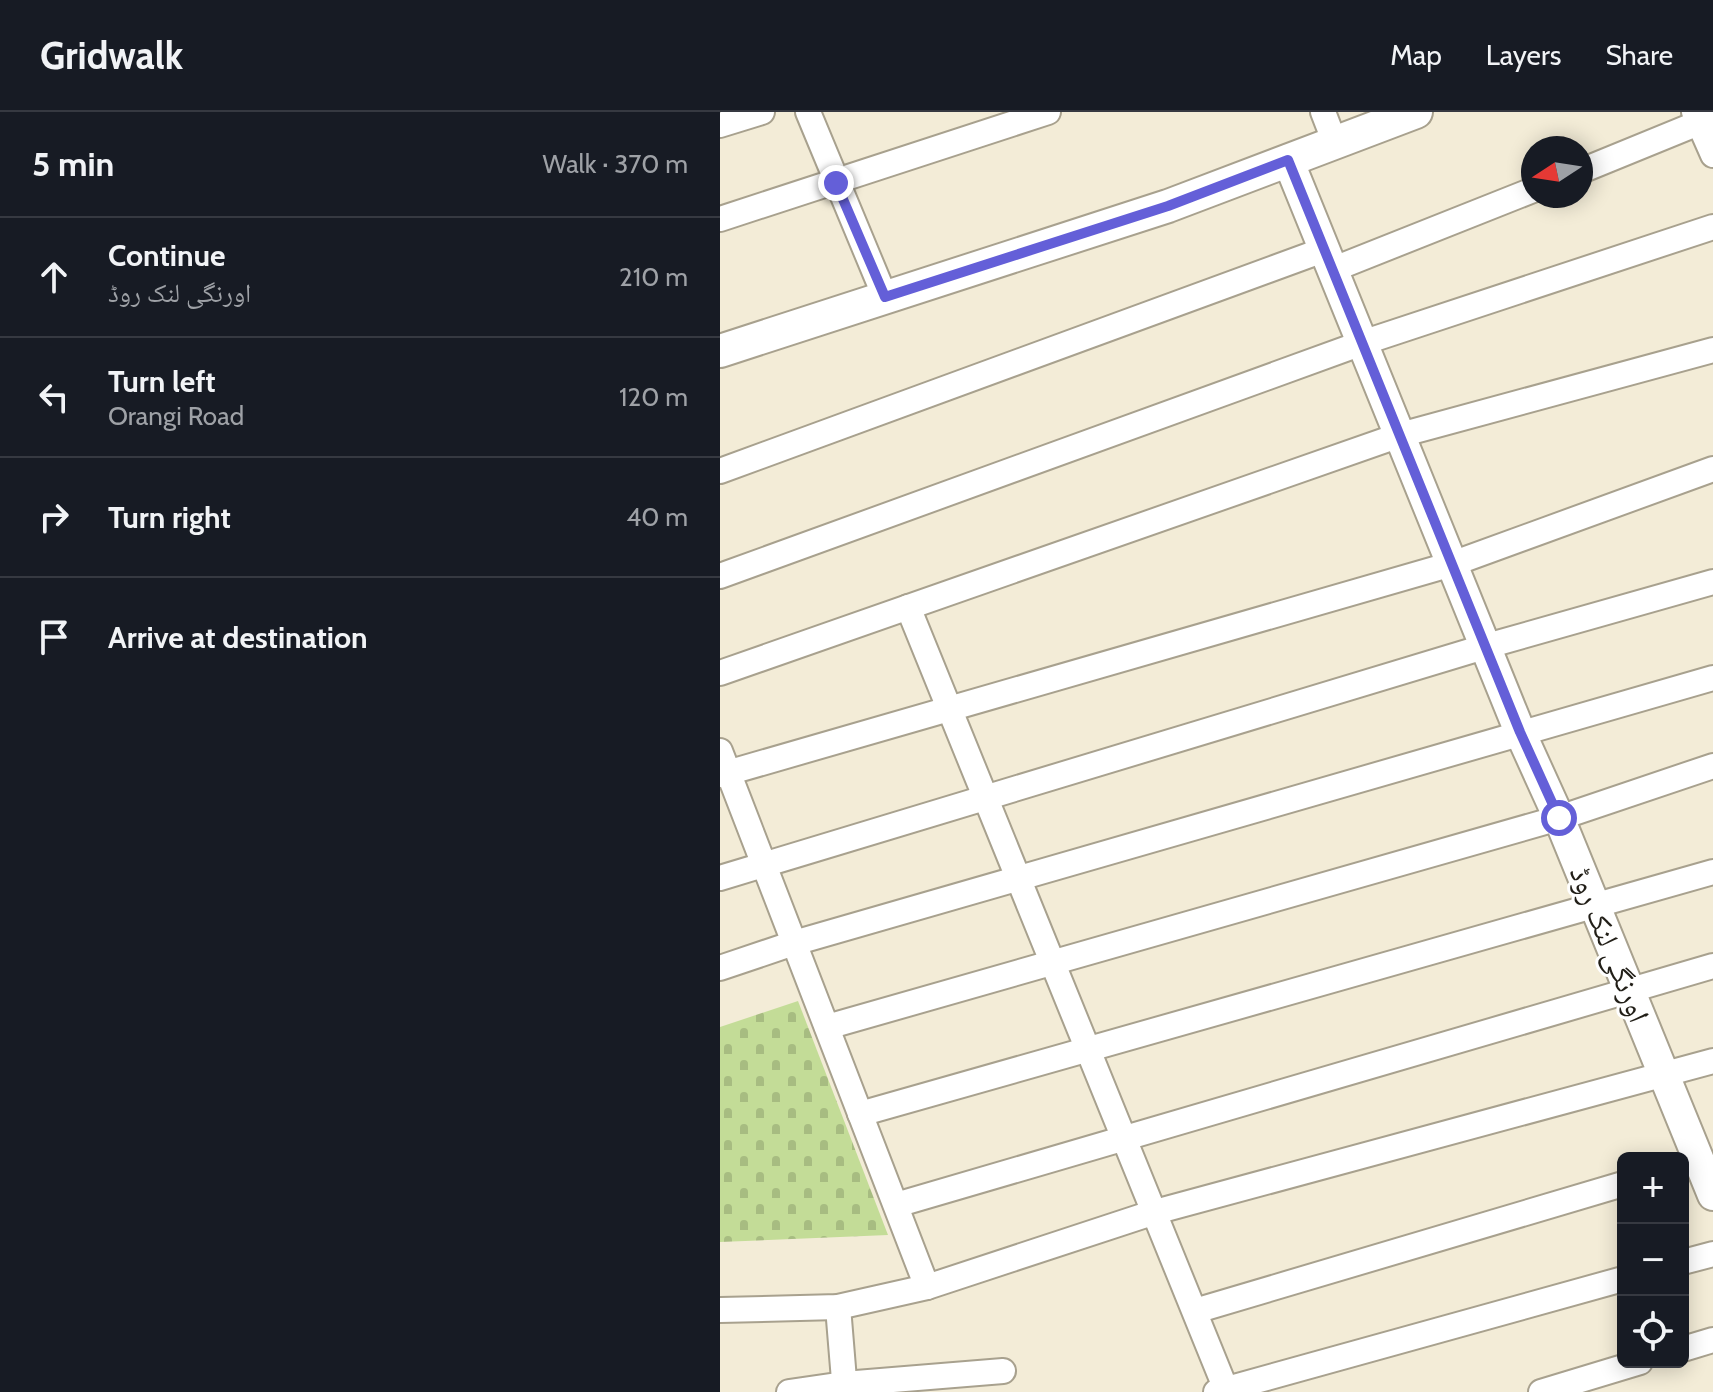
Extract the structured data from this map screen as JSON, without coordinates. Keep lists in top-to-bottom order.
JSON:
{
  "streets": {
    "street": ["اورنگی لنک روڈ"]
  },
  "north": "left",
  "page": {
    "header": "Gridwalk",
    "nav": ["Map", "Layers", "Share"],
    "heading": ["5 min", "Walk · 370 m"],
    "list": [
      ["Continue", "اورنگی لنک روڈ", "210 m"],
      ["Turn left", "Orangi Road", "120 m"],
      ["Turn right", "40 m"],
      "Arrive at destination"
    ],
    "map_buttons": ["+", "−"]
  }
}
